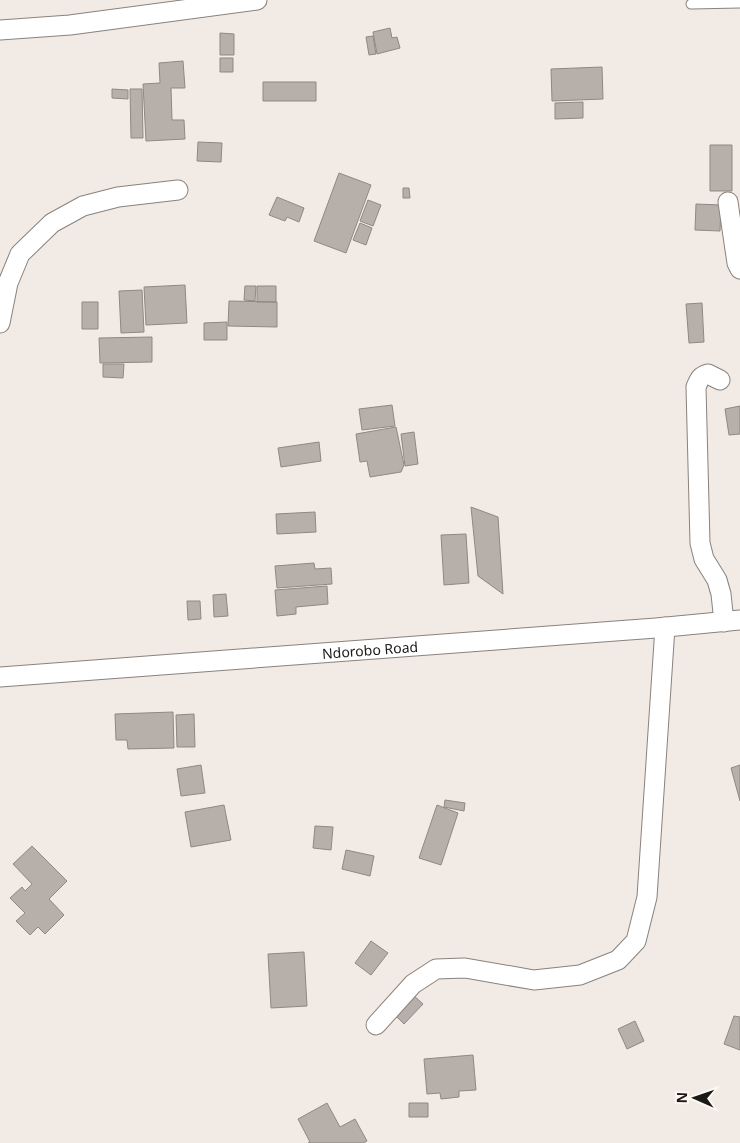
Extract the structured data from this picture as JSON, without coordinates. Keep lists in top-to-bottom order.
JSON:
{
  "streets": {
    "street": ["Ndorobo Road"]
  },
  "north": "left"
}
